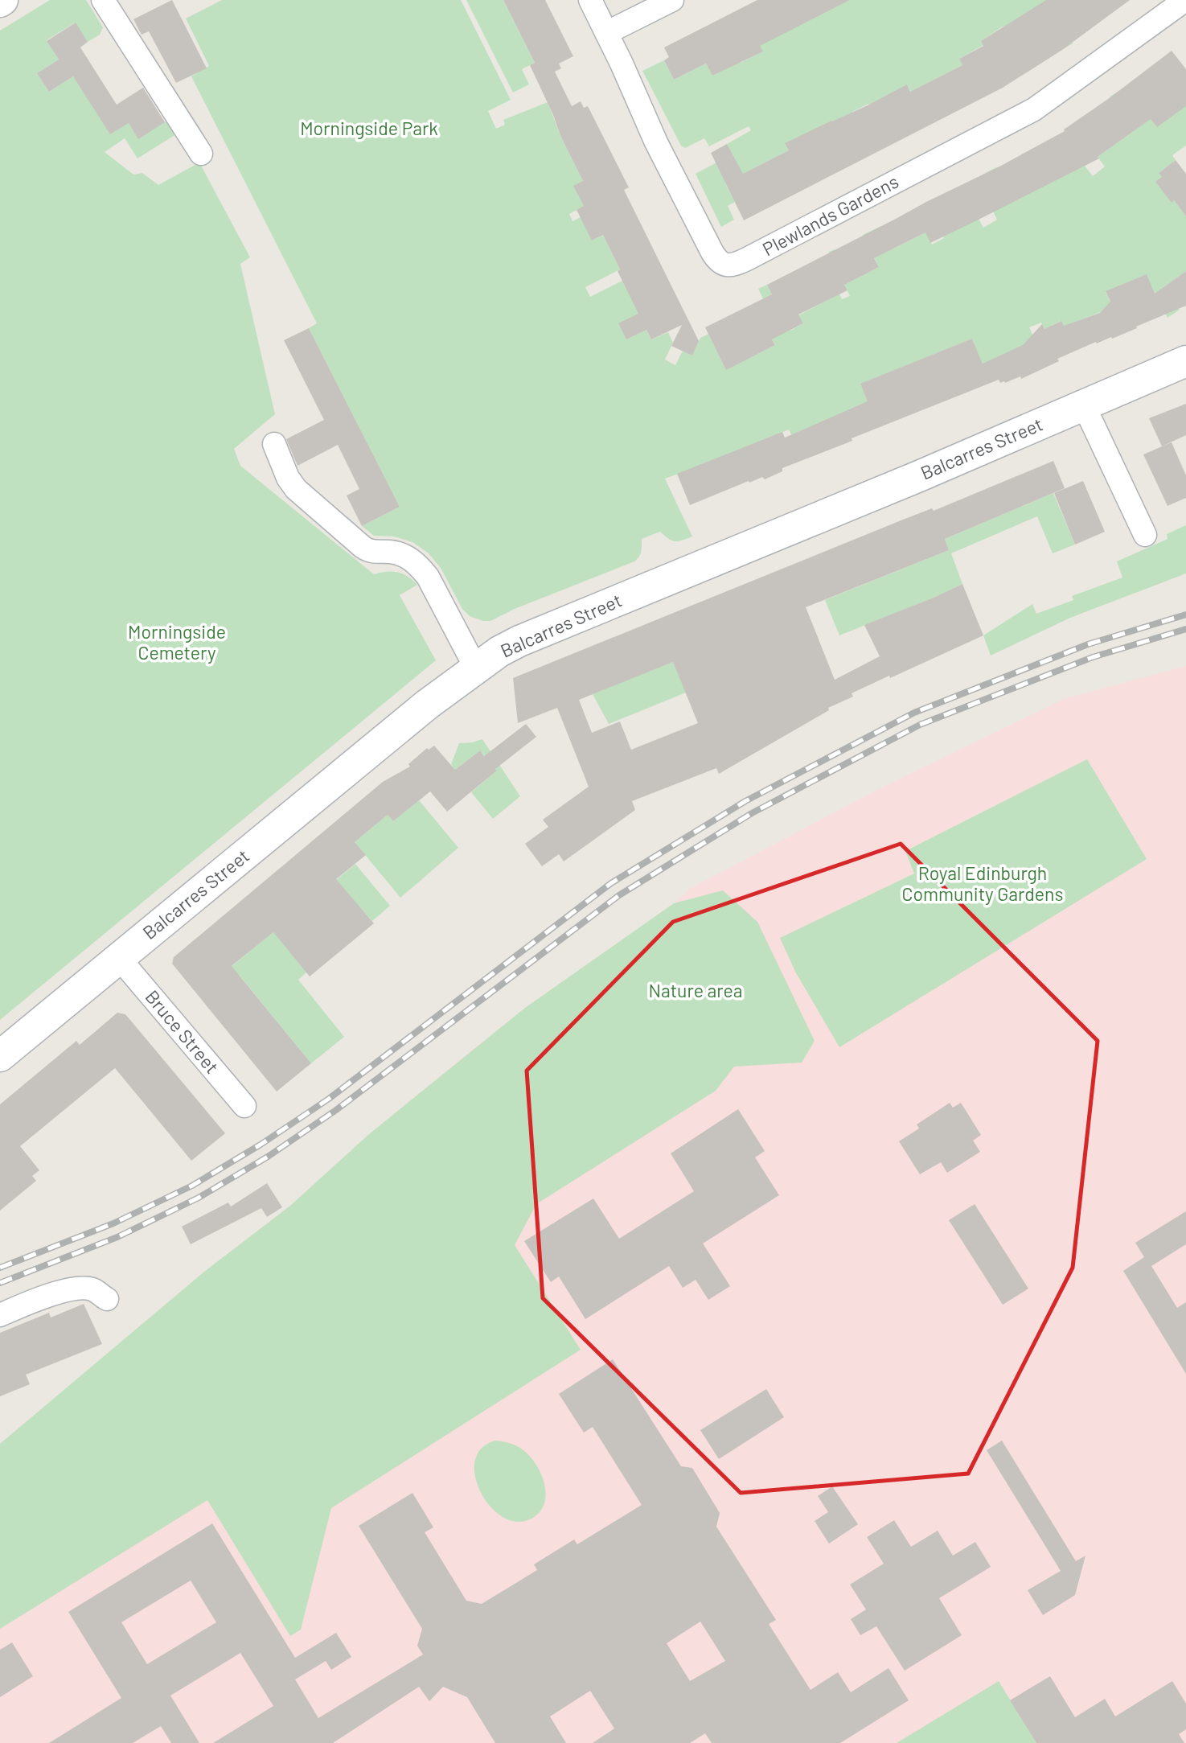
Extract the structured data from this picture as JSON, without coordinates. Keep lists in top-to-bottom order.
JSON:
{
  "streets": {
    "street": ["Plewlands Gardens", "Balcarres Street", "Bruce Street"]
  },
  "crossings": [
    ["Balcarres Street", "Bruce Street"]
  ],
  "parks": [
    "Morningside Park",
    "Morningside Cemetery",
    "Royal Edinburgh Community Gardens",
    "Nature area"
  ]
}
